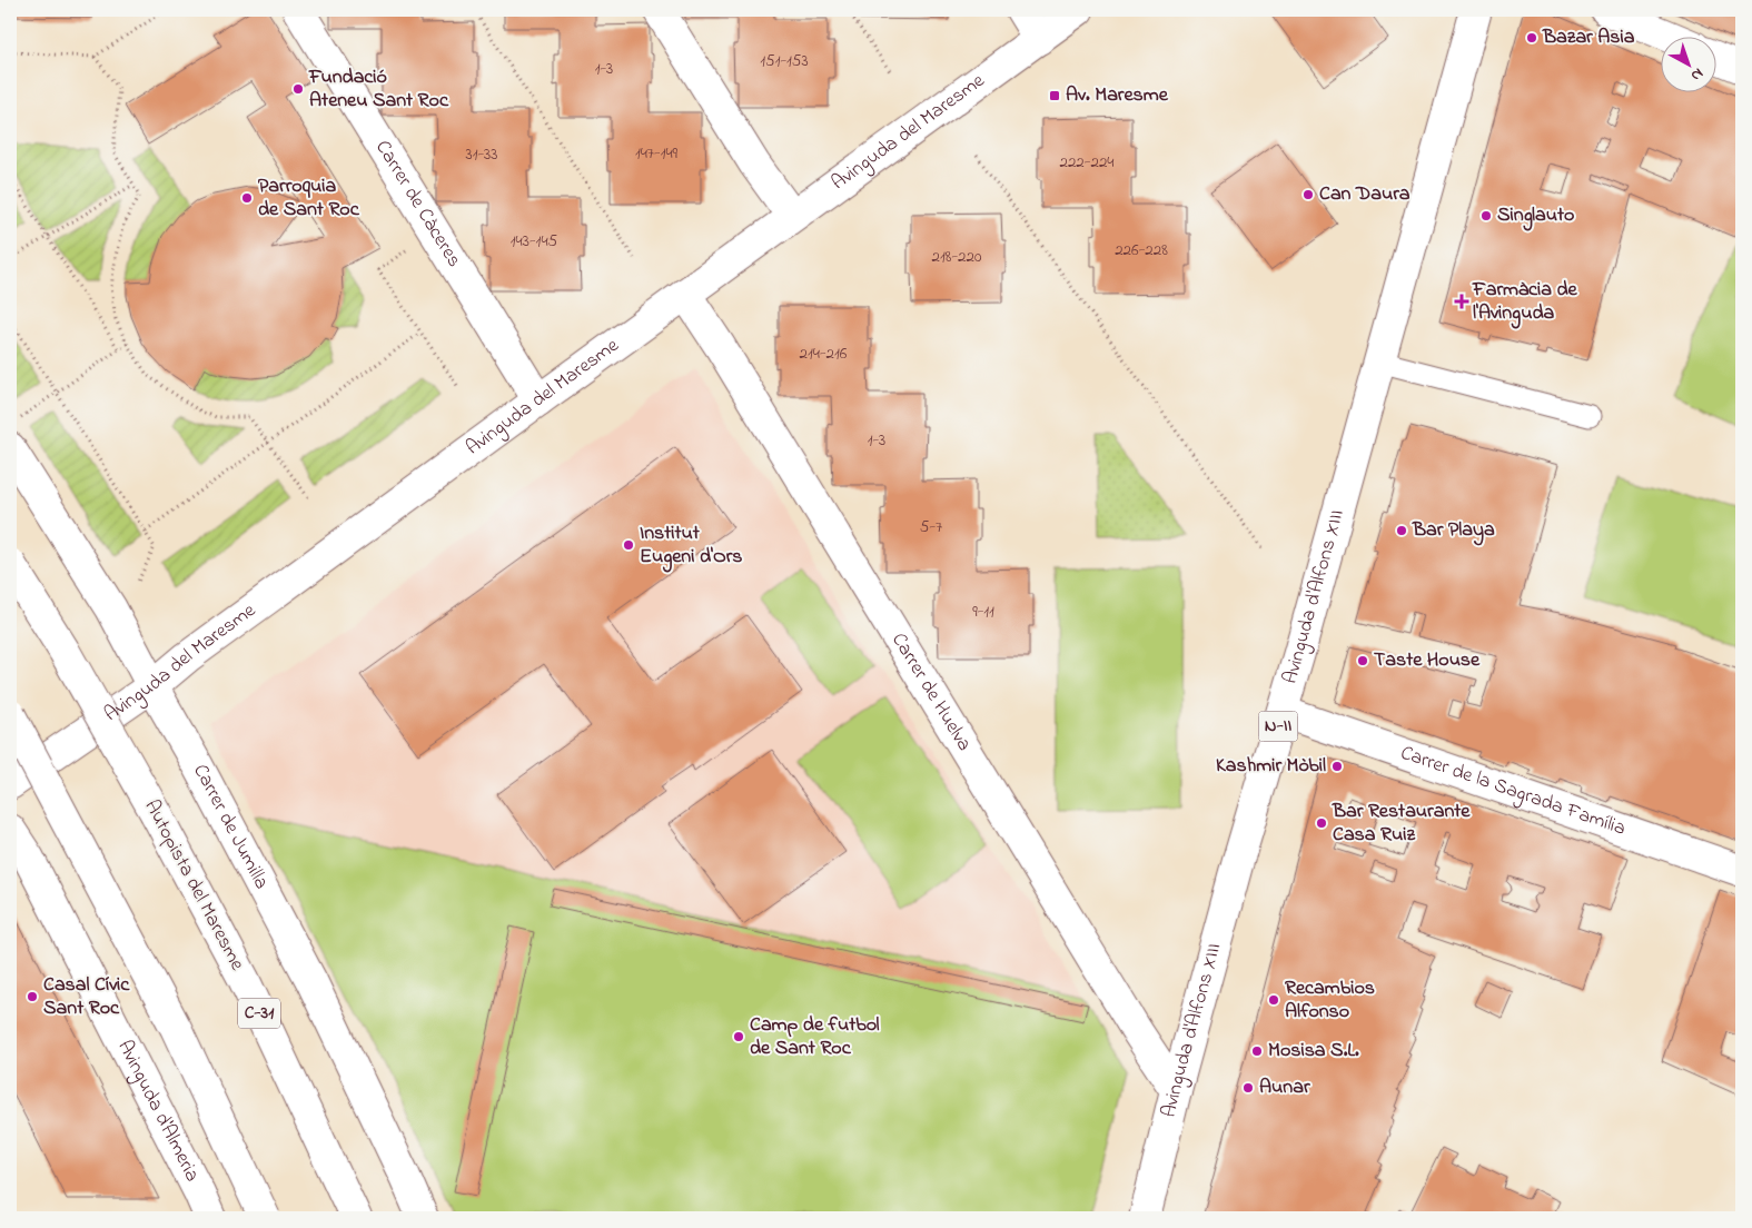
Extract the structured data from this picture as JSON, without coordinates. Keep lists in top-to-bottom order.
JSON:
{
  "streets": {
    "main road": [
      "Avinguda del Maresme",
      "Carrer de Càceres",
      "Avinguda d'Alfons XIII",
      "Carrer de Huelva",
      "N-II",
      "Carrer de la Sagrada Família",
      "Carrer de Jumilla",
      "Autopista del Maresme",
      "C-31",
      "Avinguda d'Almeria"
    ]
  },
  "crossings": [
    ["Avinguda del Maresme", "Carrer de Càceres"],
    ["Avinguda del Maresme", "Carrer de Huelva"],
    ["Avinguda del Maresme", "Carrer de Jumilla"],
    ["Avinguda d'Alfons XIII", "Carrer de Huelva"],
    ["Avinguda d'Alfons XIII", "Carrer de la Sagrada Família"]
  ],
  "places": {
    "other": [
      "Bazar Asia",
      "Fundació Ateneu Sant Roc",
      "Can Daura",
      "Parroquia de Sant Roc",
      "Singlauto",
      "Bar Playa",
      "Institut Eugeni d'Ors",
      "Taste House",
      "Kashmir Mòbil",
      "Bar Restaurante Casa Ruiz",
      "Casal Cívic Sant Roc",
      "Recambios Alfonso",
      "Camp de futbol de Sant Roc",
      "Mosisa S.L.",
      "Aunar"
    ],
    "transit": ["Av. Maresme"],
    "health": ["Farmàcia de l'Avinguda"]
  },
  "house_numbers": [
    "151-153",
    "1-3",
    "147-149",
    "31-33",
    "222-224",
    "143-145",
    "226-228",
    "218-220",
    "214-216",
    "1-3",
    "5-7",
    "9-11"
  ],
  "north": "bottom right"
}
